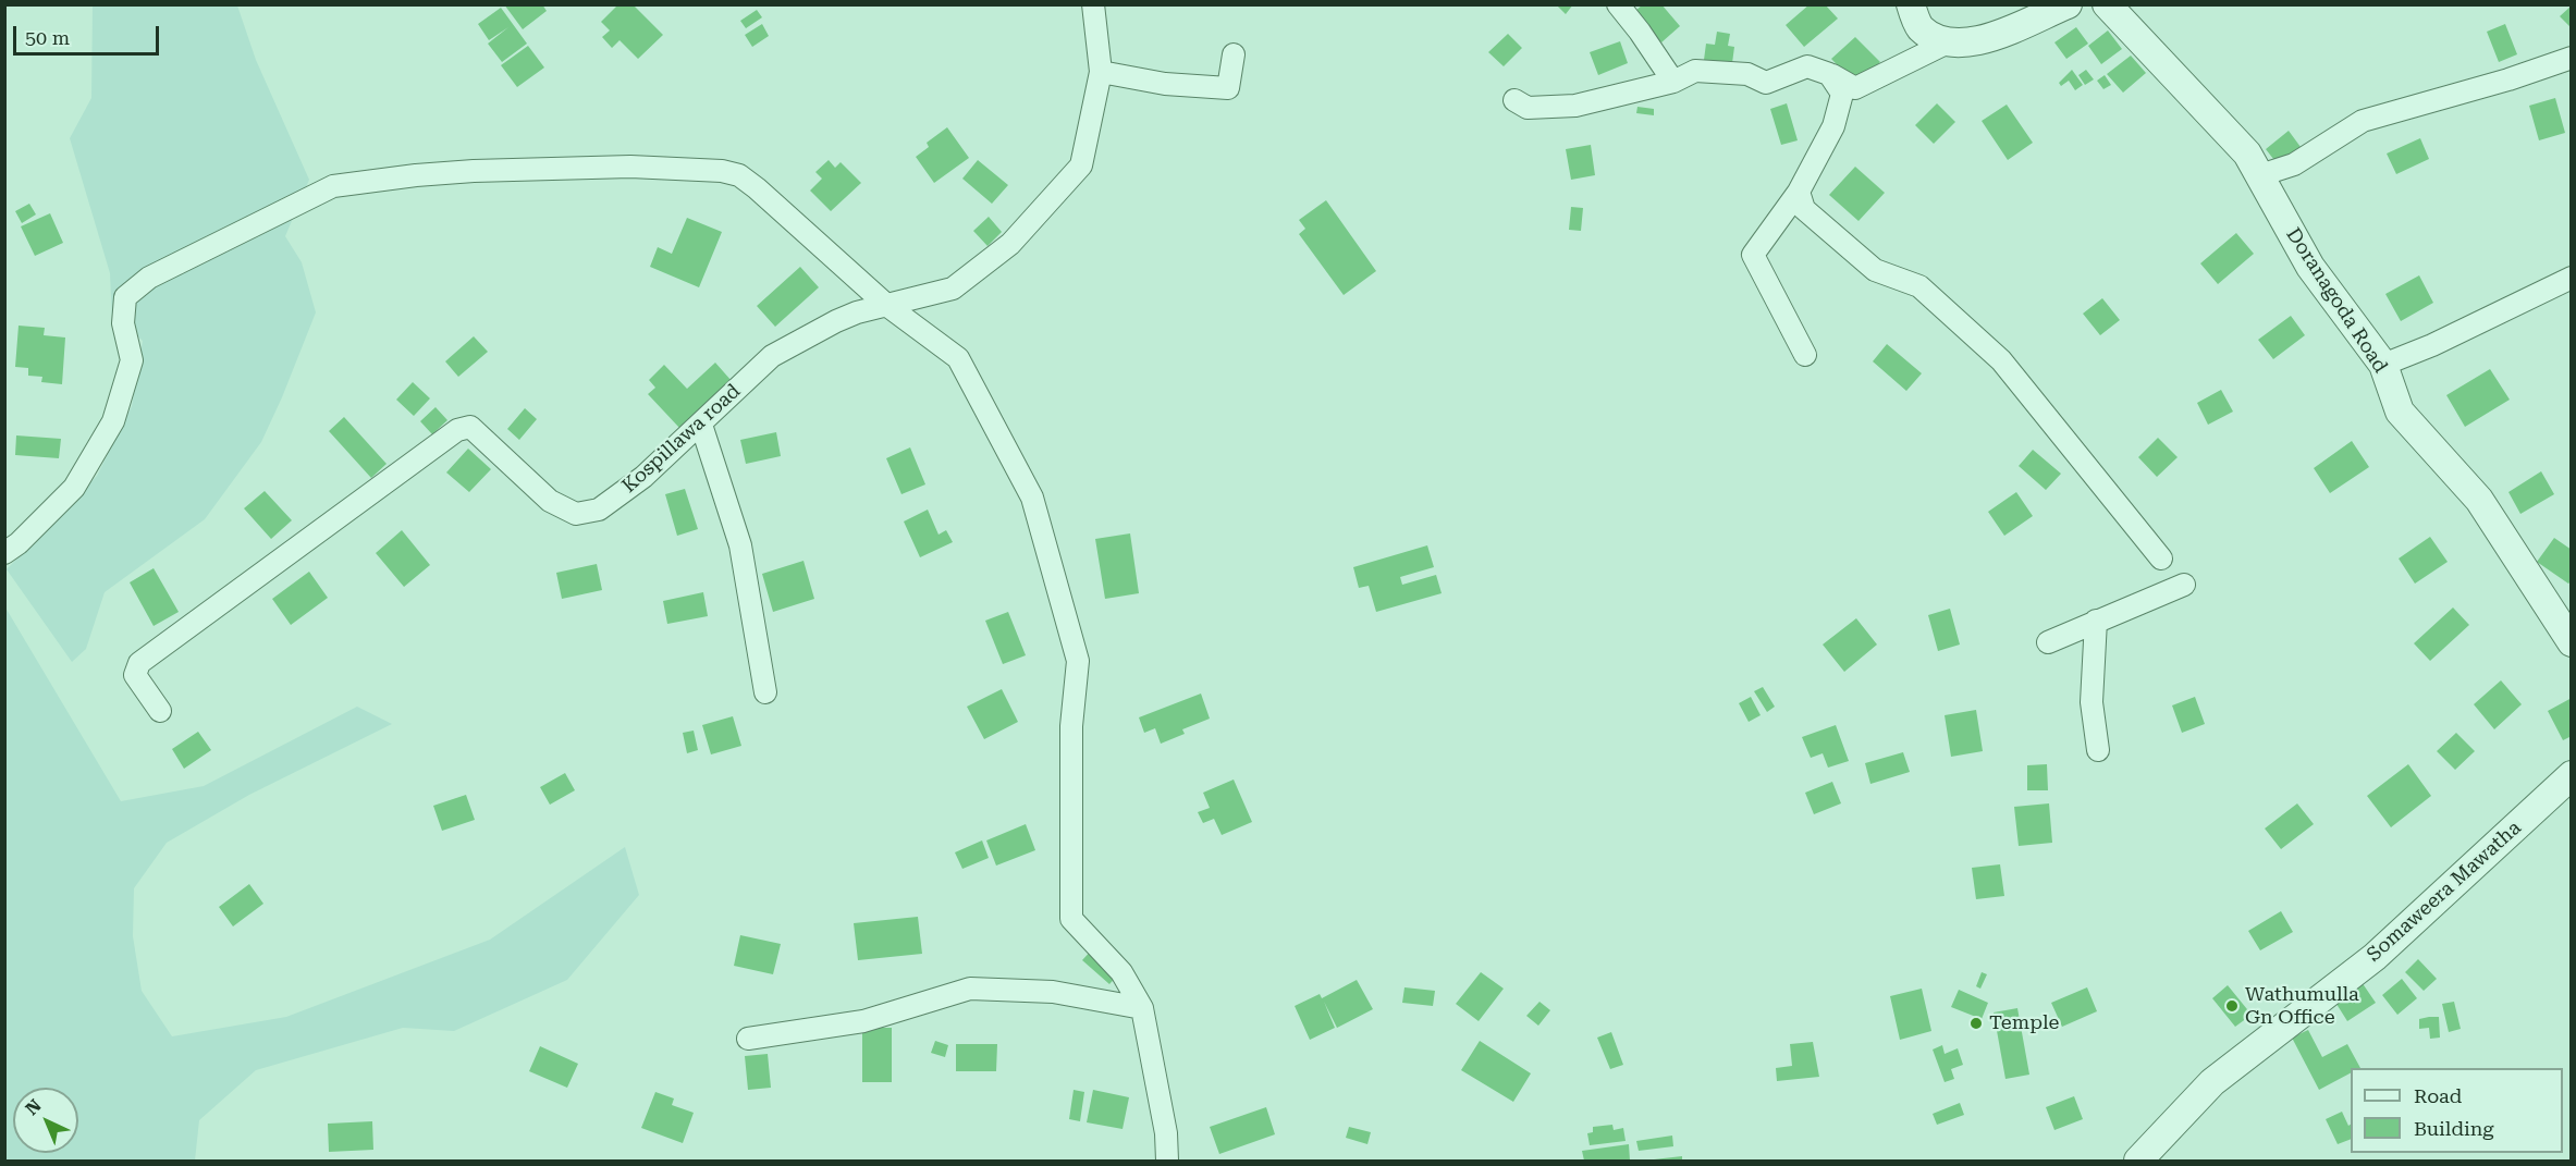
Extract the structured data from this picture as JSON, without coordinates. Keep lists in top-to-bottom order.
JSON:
{
  "streets": {
    "street": ["Doranagoda Road", "Kospillawa road", "Somaweera Mawatha"]
  },
  "places": ["Wathumulla Gn Office", "Temple"],
  "legend": ["Road", "Building"],
  "scale_bar": "50 m",
  "north": "top left"
}
